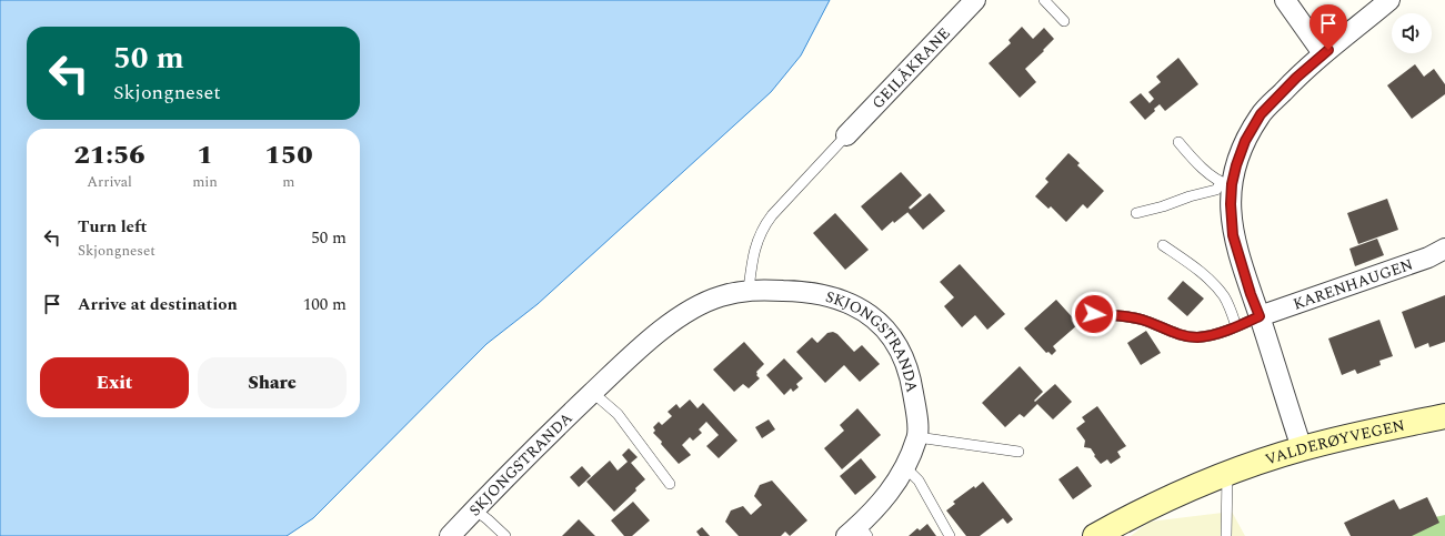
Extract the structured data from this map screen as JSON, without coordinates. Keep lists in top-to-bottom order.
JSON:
{
  "streets": {
    "main road": ["VALDERØYVEGEN"],
    "street": ["GEILÅKRANE", "KARENHAUGEN", "SKJONGSTRANDA"]
  },
  "page": {
    "turn": ["50 m", "Skjongneset"],
    "eta": [
      "21:56",
      "Arrival",
      "1",
      "min",
      "150",
      "m"
    ],
    "list": [
      {
        "name": "Turn left",
        "note": "Skjongneset",
        "value": "50 m"
      },
      {
        "name": "Arrive at destination",
        "value": "100 m"
      }
    ],
    "buttons": ["Exit", "Share"]
  }
}
